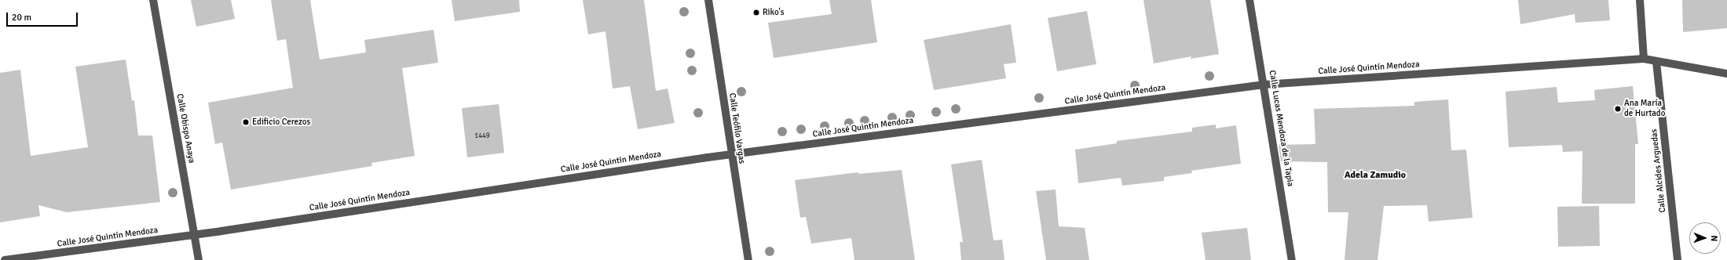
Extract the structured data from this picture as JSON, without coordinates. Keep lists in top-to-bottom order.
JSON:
{
  "streets": {
    "street": [
      "Calle José Quintín Mendoza",
      "Calle Obispo Anaya",
      "Calle Teófilo Vargas",
      "Calle Lucas Mendoza de la Tapia",
      "Calle Alcides Arguedas"
    ]
  },
  "crossings": [
    ["Calle José Quintín Mendoza", "Calle Obispo Anaya"],
    ["Calle José Quintín Mendoza", "Calle Teófilo Vargas"],
    ["Calle José Quintín Mendoza", "Calle Lucas Mendoza de la Tapia"],
    ["Calle José Quintín Mendoza", "Calle Alcides Arguedas"]
  ],
  "districts": ["Adela Zamudio"],
  "places": ["Riko's", "Ana María de Hurtado", "Edificio Cerezos"],
  "house_numbers": ["1449"],
  "scale_bar": "20 m",
  "north": "right"
}
